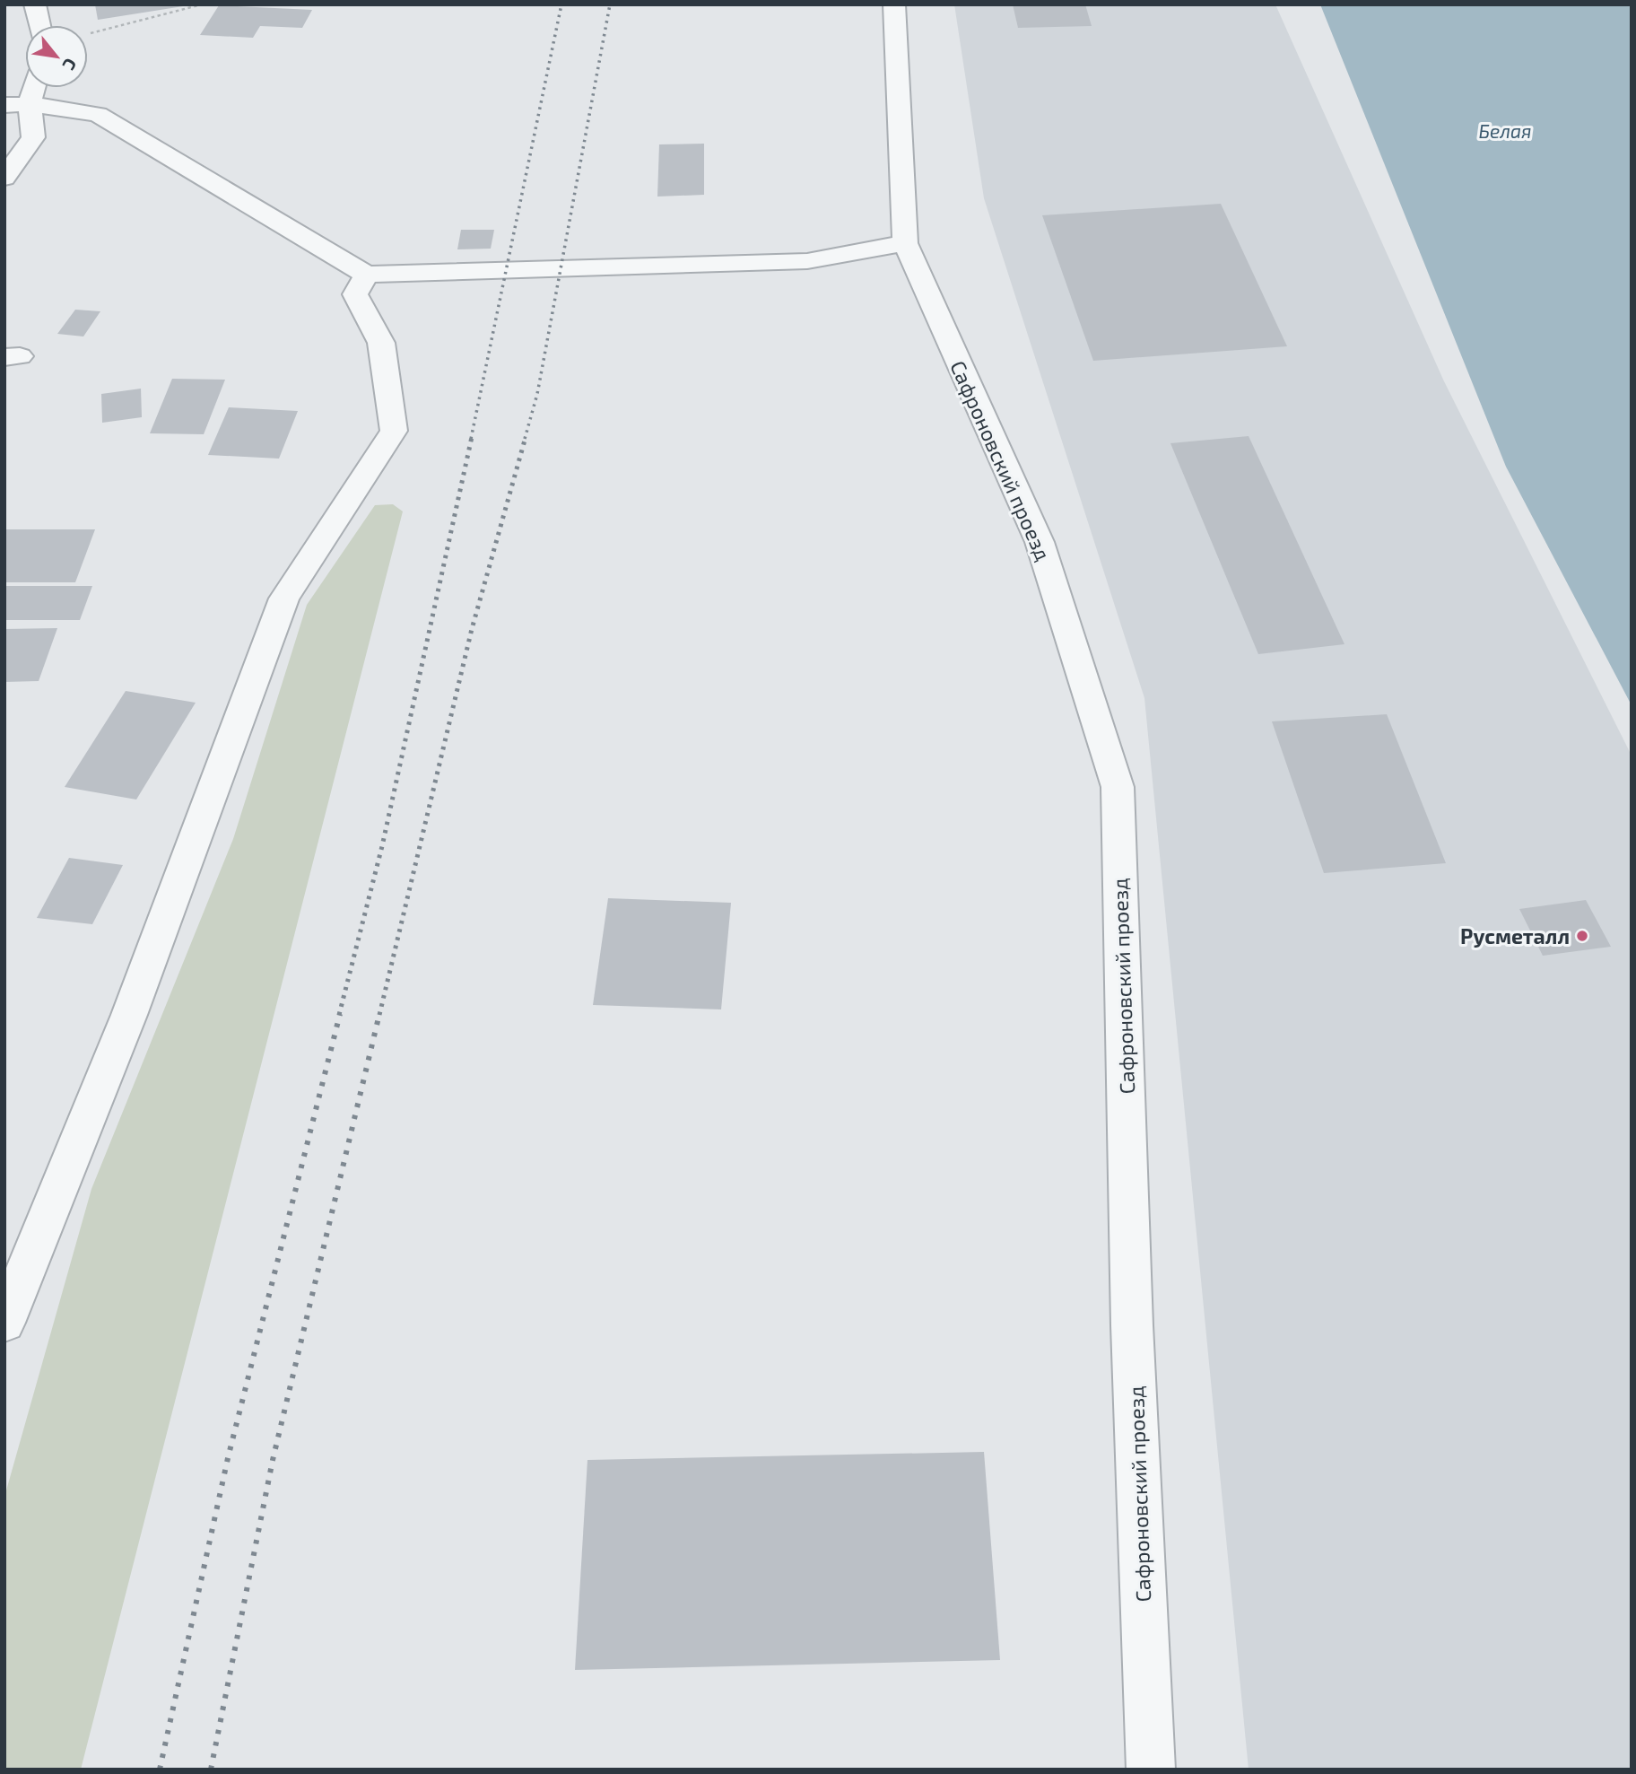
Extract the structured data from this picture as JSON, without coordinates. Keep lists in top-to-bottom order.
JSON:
{
  "streets": {
    "street": ["Сафроновский проезд"]
  },
  "water": ["Белая"],
  "places": ["Русметалл"],
  "north": "bottom right"
}
